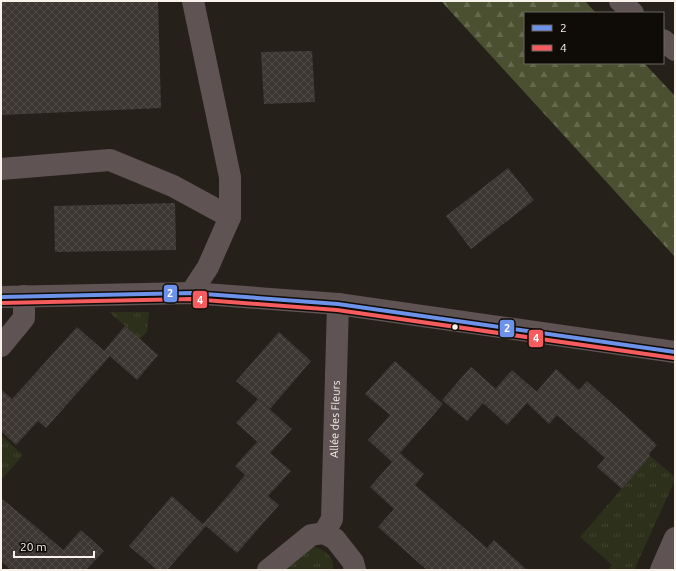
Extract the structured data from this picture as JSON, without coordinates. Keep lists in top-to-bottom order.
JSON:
{
  "streets": {
    "street": ["Allée des Fleurs"]
  },
  "lines": ["transit line 2", "transit line 4"],
  "legend": ["2", "4"],
  "scale_bar": "20 m"
}
